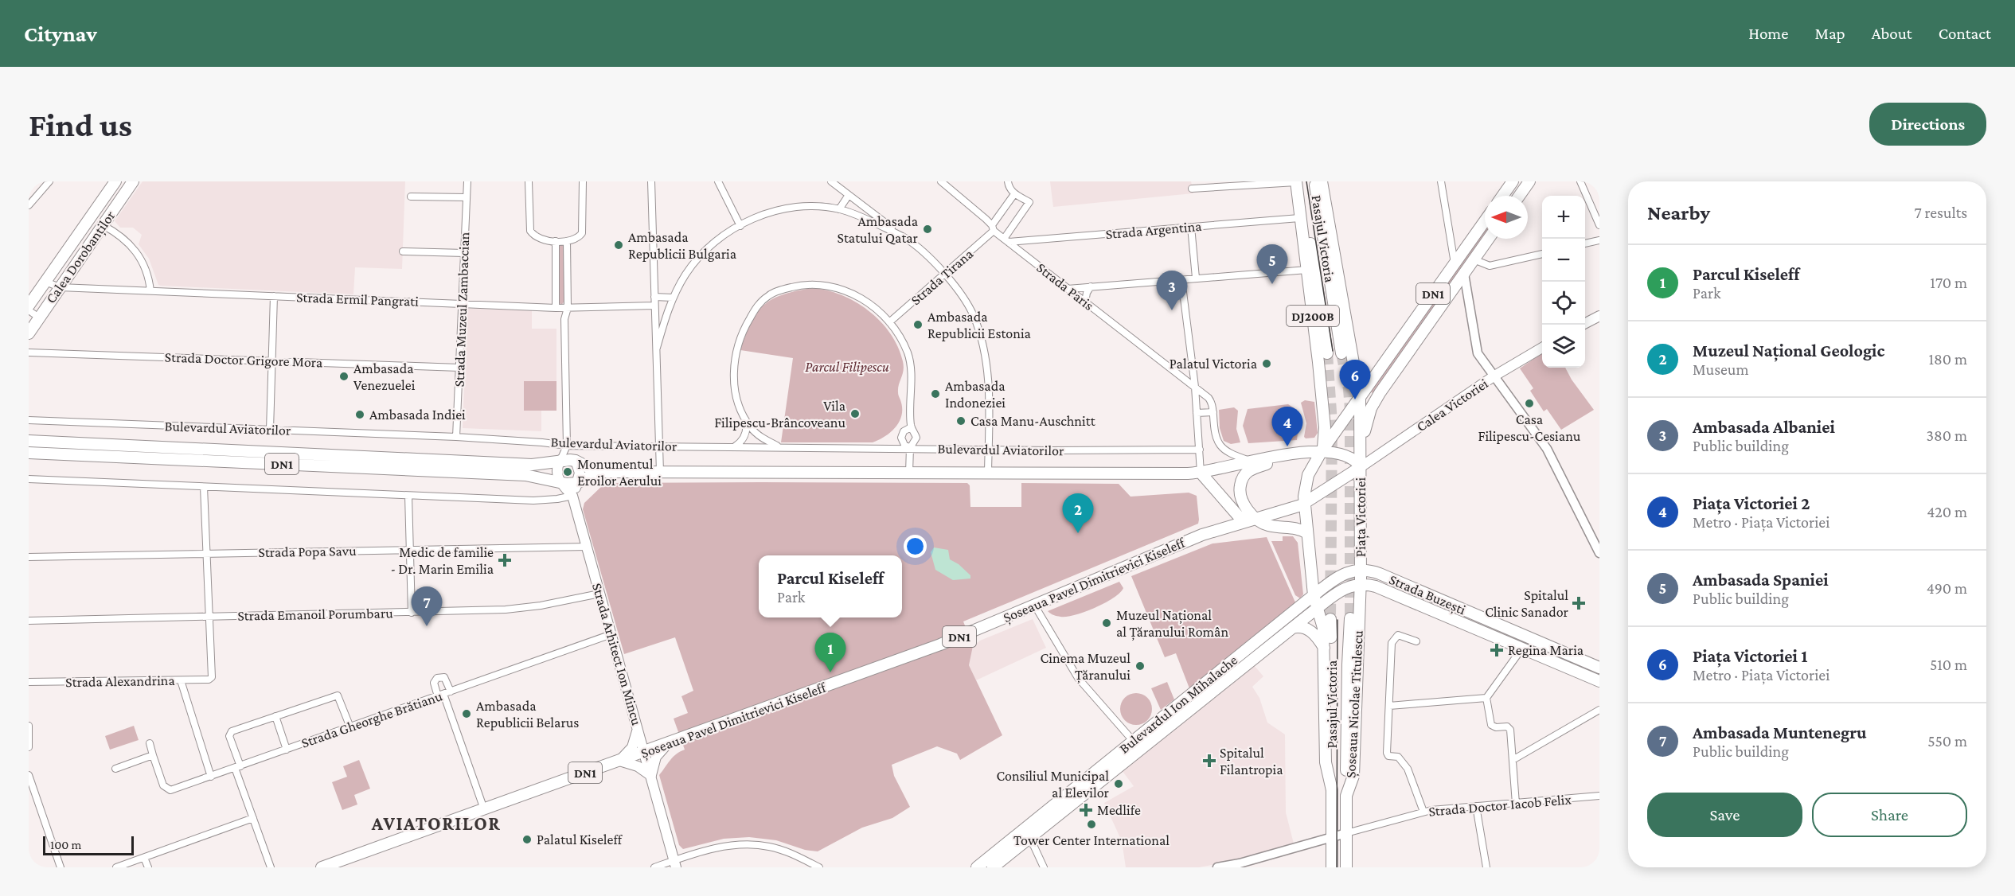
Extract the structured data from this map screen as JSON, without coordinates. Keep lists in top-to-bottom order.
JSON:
{
  "streets": {
    "main road": [
      "Pasajul Victoria",
      "Calea Dorobanților",
      "DN1",
      "DJ200B",
      "Calea Victoriei",
      "Bulevardul Aviatorilor",
      "Piața Victoriei",
      "Șoseaua Pavel Dimitrievici Kiseleff",
      "Strada Buzești",
      "Strada Arhitect Ion Mincu",
      "Bulevardul Ion Mihalache",
      "Șoseaua Nicolae Titulescu"
    ],
    "street": [
      "Strada Argentina",
      "Strada Tirana",
      "Strada Paris",
      "Strada Ermil Pangrati",
      "Strada Muzeul Zambaccian",
      "Strada Doctor Grigore Mora",
      "Strada Popa Savu",
      "Strada Emanoil Porumbaru",
      "Strada Alexandrina",
      "Strada Gheorghe Brătianu",
      "Strada Doctor Iacob Felix"
    ]
  },
  "crossings": [
    ["Strada Argentina", "Strada Paris"],
    ["Strada Argentina", "DJ200B"],
    ["Pasajul Victoria", "Șoseaua Nicolae Titulescu"],
    ["Calea Dorobanților", "Strada Ermil Pangrati"],
    ["Strada Tirana", "Strada Paris"],
    ["DN1", "DJ200B"],
    ["DN1", "Bulevardul Aviatorilor"],
    ["DN1", "Piața Victoriei"],
    ["DN1", "Strada Arhitect Ion Mincu"],
    ["Strada Ermil Pangrati", "Strada Muzeul Zambaccian"],
    ["Strada Muzeul Zambaccian", "Strada Doctor Grigore Mora"],
    ["Strada Muzeul Zambaccian", "Bulevardul Aviatorilor"],
    ["DJ200B", "Piața Victoriei"],
    ["Calea Victoriei", "Piața Victoriei"],
    ["Bulevardul Aviatorilor", "Piața Victoriei"],
    ["Bulevardul Aviatorilor", "Strada Arhitect Ion Mincu"],
    ["Piața Victoriei", "Șoseaua Pavel Dimitrievici Kiseleff"],
    ["Piața Victoriei", "Strada Buzești"],
    ["Piața Victoriei", "Bulevardul Ion Mihalache"],
    ["Piața Victoriei", "Șoseaua Nicolae Titulescu"],
    ["Strada Popa Savu", "Strada Arhitect Ion Mincu"],
    ["Șoseaua Pavel Dimitrievici Kiseleff", "Strada Arhitect Ion Mincu"],
    ["Strada Buzești", "Șoseaua Nicolae Titulescu"],
    ["Strada Emanoil Porumbaru", "Strada Arhitect Ion Mincu"],
    ["Strada Emanoil Porumbaru", "Strada Alexandrina"],
    ["Strada Arhitect Ion Mincu", "Strada Gheorghe Brătianu"],
    ["Bulevardul Ion Mihalache", "Șoseaua Nicolae Titulescu"],
    ["Șoseaua Nicolae Titulescu", "Strada Doctor Iacob Felix"]
  ],
  "districts": ["AVIATORILOR"],
  "parks": ["Parcul Filipescu"],
  "places": {
    "other": [
      "Ambasada Statului Qatar",
      "Ambasada Republicii Bulgaria",
      "Ambasada Republicii Estonia",
      "Palatul Victoria",
      "Ambasada Venezuelei",
      "Ambasada Indoneziei",
      "Casa Filipescu-Cesianu",
      "Vila Filipescu-Brâncoveanu",
      "Ambasada Indiei",
      "Casa Manu-Auschnitt",
      "Monumentul Eroilor Aerului",
      "Muzeul Național al Țăranului Român",
      "Cinema Muzeul Țăranului",
      "Ambasada Republicii Belarus",
      "Consiliul Municipal al Elevilor",
      "Tower Center International",
      "Palatul Kiseleff"
    ],
    "health": [
      "Medic de familie - Dr. Marin Emilia",
      "Spitalul Clinic Sanador",
      "Regina Maria",
      "Spitalul Filantropia",
      "Medlife"
    ]
  },
  "scale_bar": "100 m",
  "north": "left",
  "page": {
    "header": "Citynav",
    "nav": [
      "Home",
      "Map",
      "About",
      "Contact"
    ],
    "buttons": [
      "Directions",
      ["Save", "Share"]
    ],
    "title": "Find us",
    "heading": ["Nearby", "7 results"],
    "map_buttons": ["+", "−"],
    "list": [
      {
        "mark": "1",
        "name": "Parcul Kiseleff",
        "note": "Park",
        "value": "170 m"
      },
      {
        "mark": "2",
        "name": "Muzeul Național Geologic",
        "note": "Museum",
        "value": "180 m"
      },
      {
        "mark": "3",
        "name": "Ambasada Albaniei",
        "note": "Public building",
        "value": "380 m"
      },
      {
        "mark": "4",
        "name": "Piața Victoriei 2",
        "note": "Metro · Piața Victoriei",
        "value": "420 m"
      },
      {
        "mark": "5",
        "name": "Ambasada Spaniei",
        "note": "Public building",
        "value": "490 m"
      },
      {
        "mark": "6",
        "name": "Piața Victoriei 1",
        "note": "Metro · Piața Victoriei",
        "value": "510 m"
      },
      {
        "mark": "7",
        "name": "Ambasada Muntenegru",
        "note": "Public building",
        "value": "550 m"
      }
    ],
    "pins": [
      "5",
      "3",
      "6",
      "4",
      "2",
      "7",
      "1"
    ],
    "popup": ["Parcul Kiseleff", "Park"],
    "scale": "100 m"
  }
}
